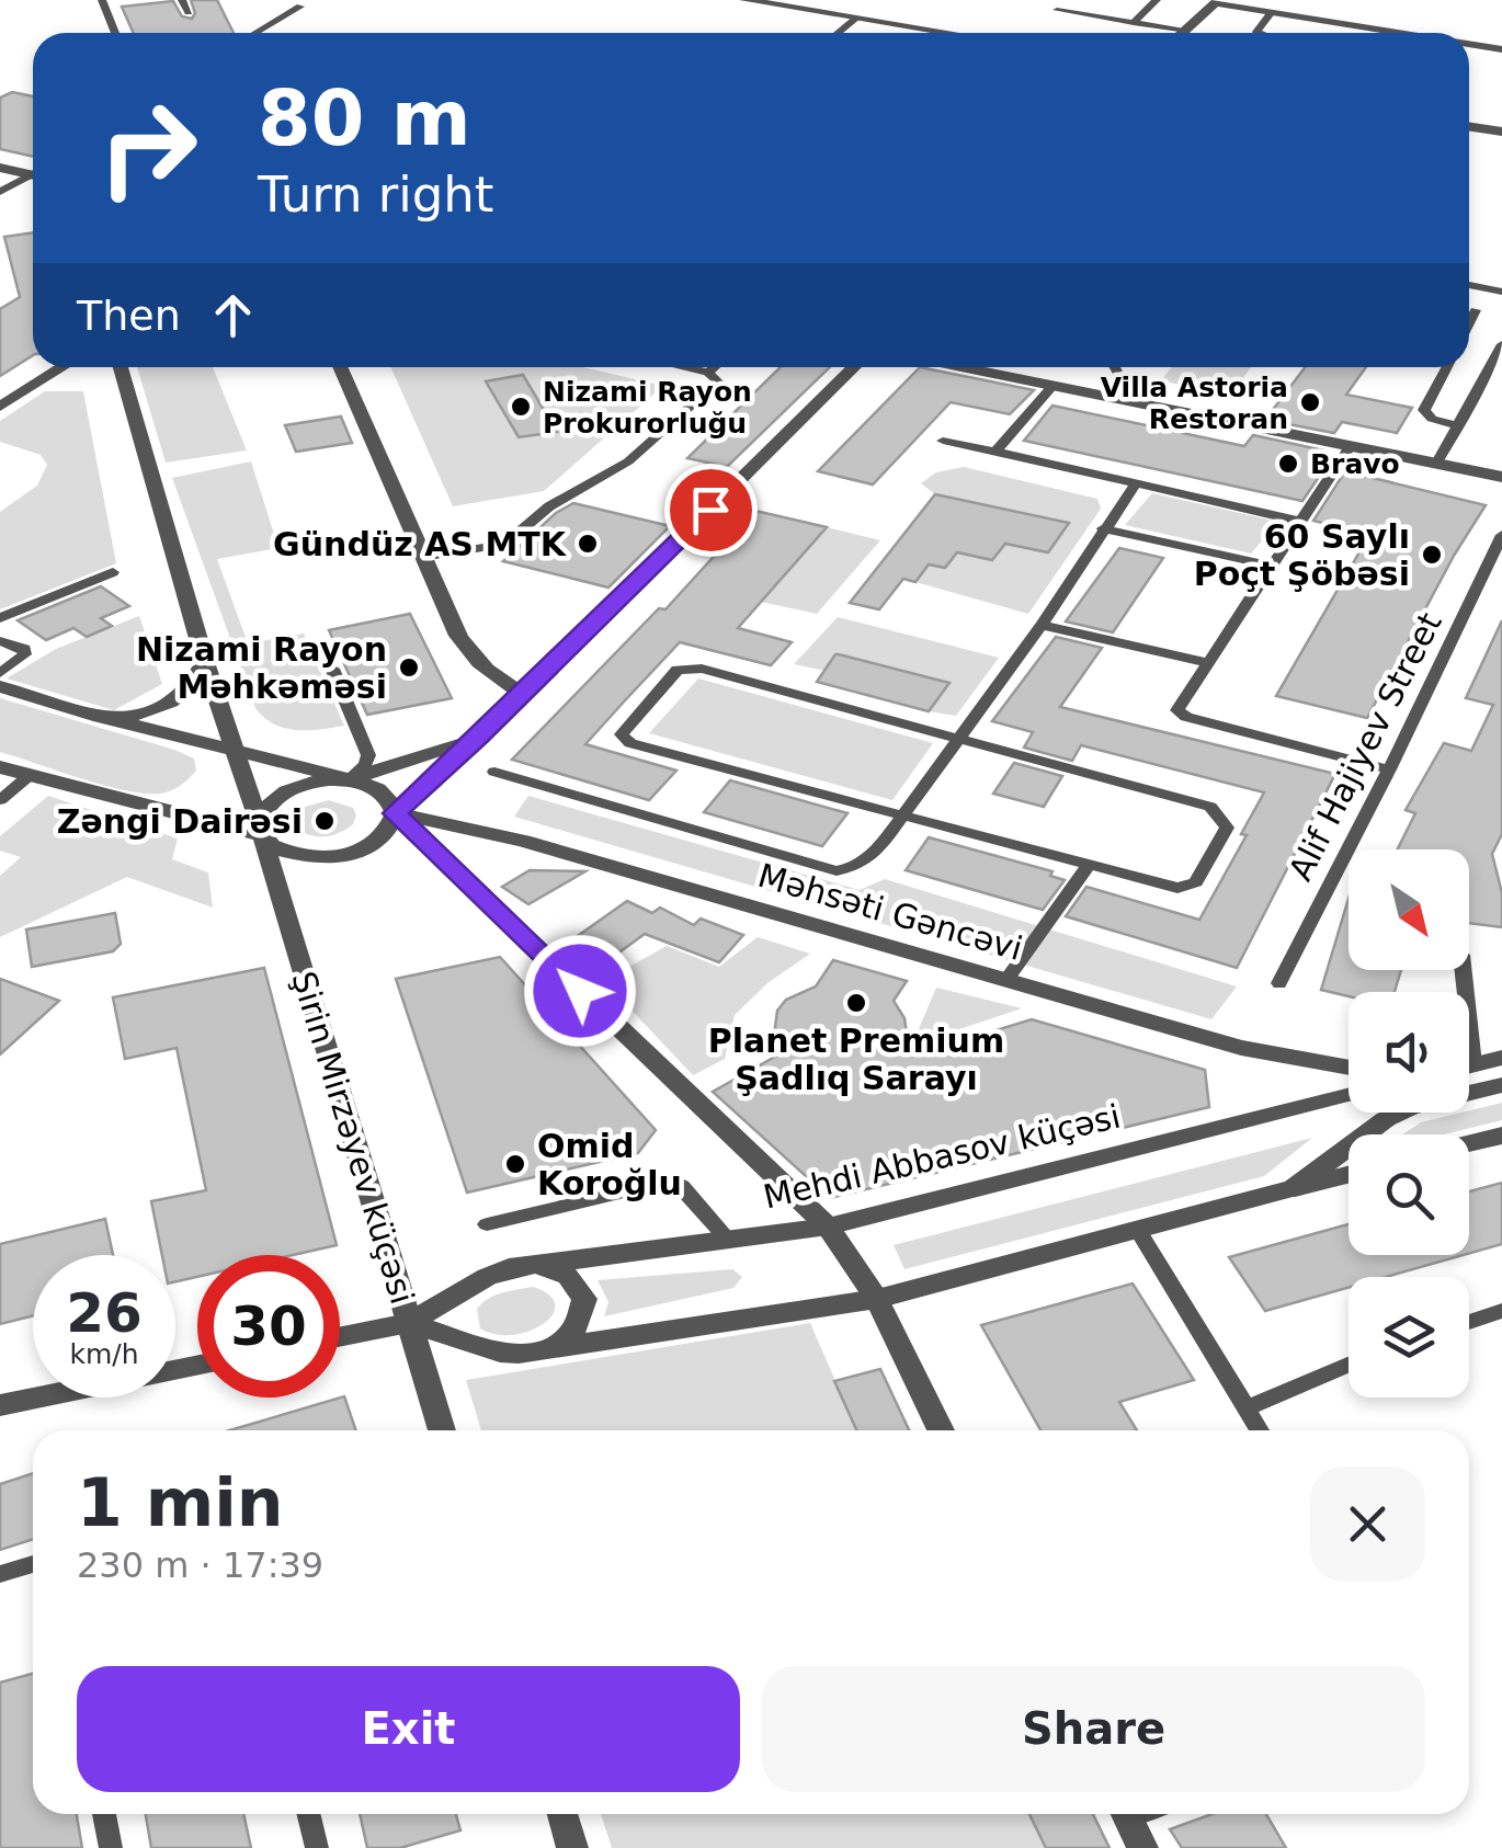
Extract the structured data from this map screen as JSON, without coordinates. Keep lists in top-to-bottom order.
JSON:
{
  "streets": {
    "street": ["Məhsəti Gəncəvi", "Şirin Mirzəyev küçəsi", "Mehdi Abbasov küçəsi"],
    "lane": ["Alif Hajiyev Street"]
  },
  "crossings": [
    ["Məhsəti Gəncəvi", "Şirin Mirzəyev küçəsi"],
    ["Şirin Mirzəyev küçəsi", "Mehdi Abbasov küçəsi"]
  ],
  "places": [
    "Villa Astoria Restoran",
    "Nizami Rayon Prokurorluğu",
    "Bravo",
    "Gündüz AS MTK",
    "60 Saylı Poçt Şöbəsi",
    "Nizami Rayon Məhkəməsi",
    "Zəngi Dairəsi",
    "Planet Premium Şadlıq Sarayı",
    "Omid Koroğlu"
  ],
  "north": "bottom right",
  "page": {
    "turn": ["80 m", "Turn right"],
    "then": "Then",
    "speed": "26 km/h",
    "limit": "30",
    "heading": ["1 min", "230 m · 17:39"],
    "buttons": ["Exit", "Share"]
  }
}
